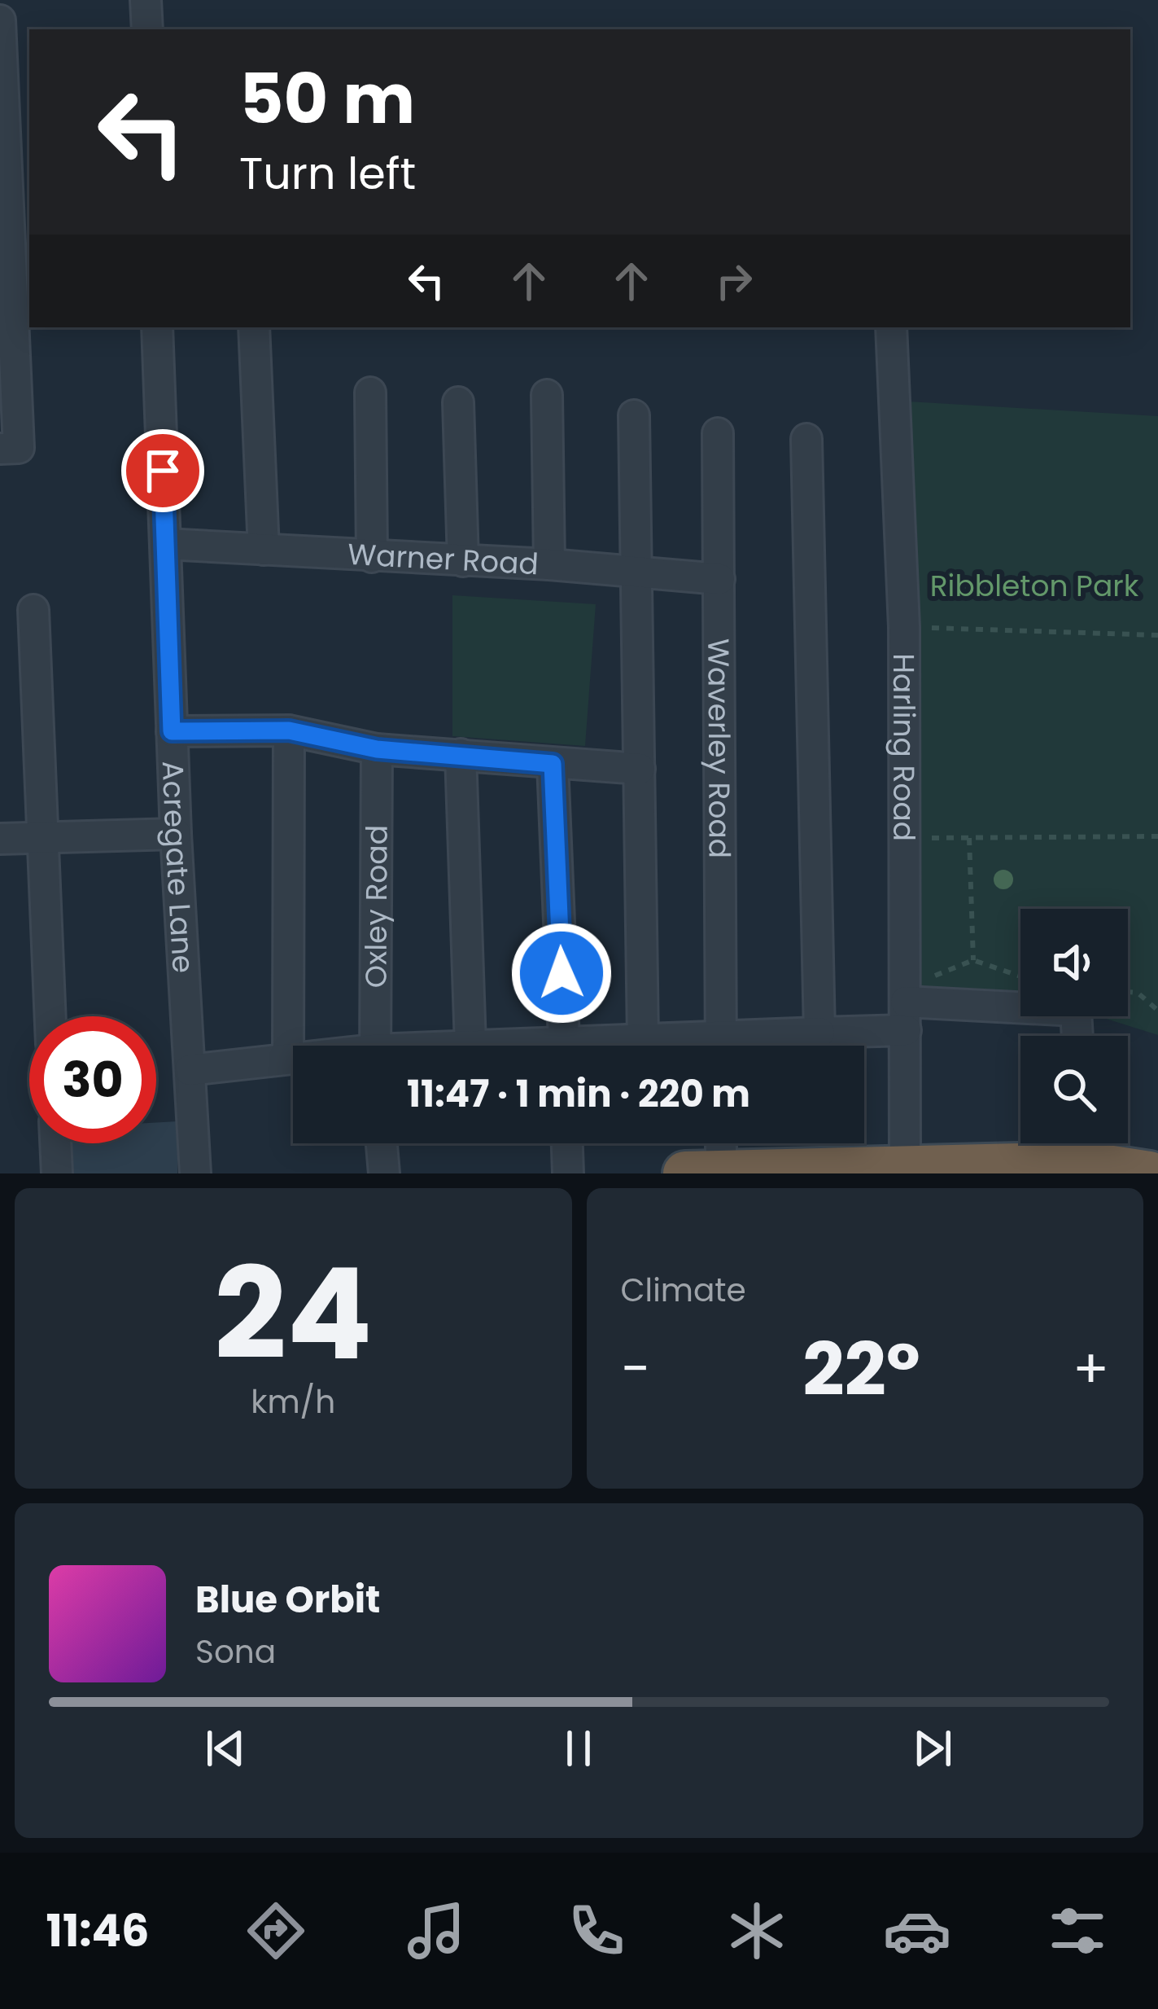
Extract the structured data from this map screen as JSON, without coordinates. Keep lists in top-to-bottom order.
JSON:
{
  "streets": {
    "street": [
      "Warner Road",
      "Waverley Road",
      "Harling Road",
      "Acregate Lane",
      "Oxley Road"
    ]
  },
  "crossings": [
    ["Warner Road", "Waverley Road"],
    ["Warner Road", "Acregate Lane"]
  ],
  "parks": ["Ribbleton Park"],
  "page": {
    "turn": ["50 m", "Turn left"],
    "limit": "30",
    "trip": "11:47 · 1 min · 220 m",
    "tile": [
      ["24", "km/h"],
      "Climate"
    ],
    "heat": ["−", "22°", "+"],
    "song": ["Blue Orbit", "Sona"],
    "tabs": "11:46"
  }
}
